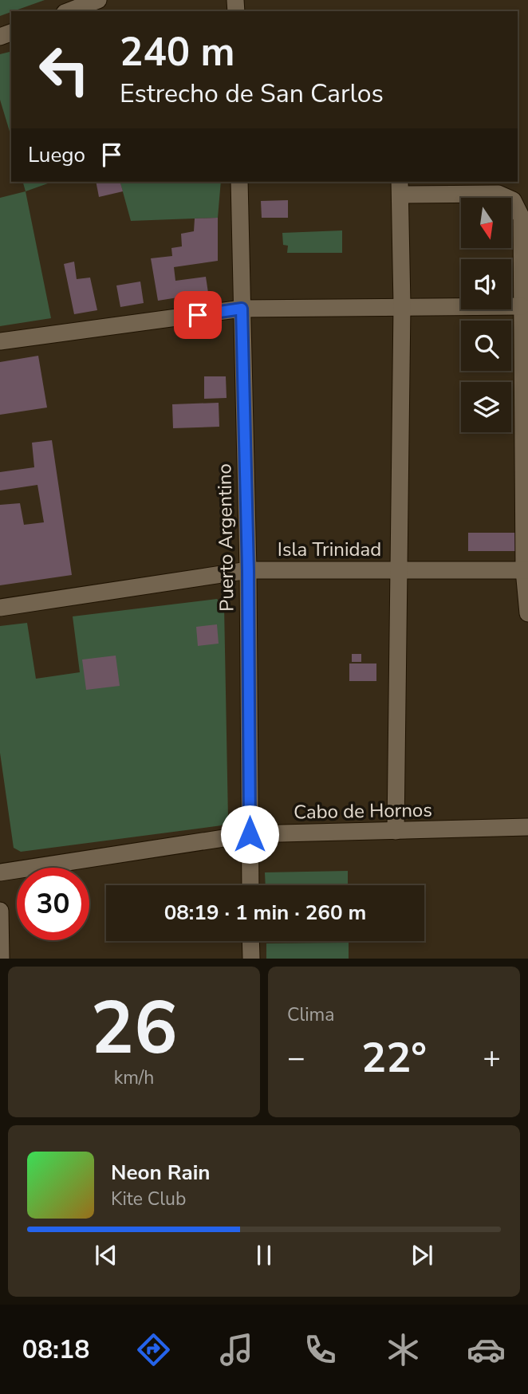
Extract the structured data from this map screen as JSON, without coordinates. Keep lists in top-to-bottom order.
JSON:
{
  "streets": {
    "street": ["Puerto Argentino", "Isla Trinidad", "Cabo de Hornos"]
  },
  "crossings": [
    ["Puerto Argentino", "Isla Trinidad"],
    ["Puerto Argentino", "Cabo de Hornos"]
  ],
  "north": "bottom",
  "page": {
    "turn": ["240 m", "Estrecho de San Carlos"],
    "then": "Luego",
    "limit": "30",
    "trip": "08:19 · 1 min · 260 m",
    "tile": [
      ["26", "km/h"],
      "Clima"
    ],
    "heat": ["−", "22°", "+"],
    "song": ["Neon Rain", "Kite Club"],
    "tabs": "08:18"
  }
}
